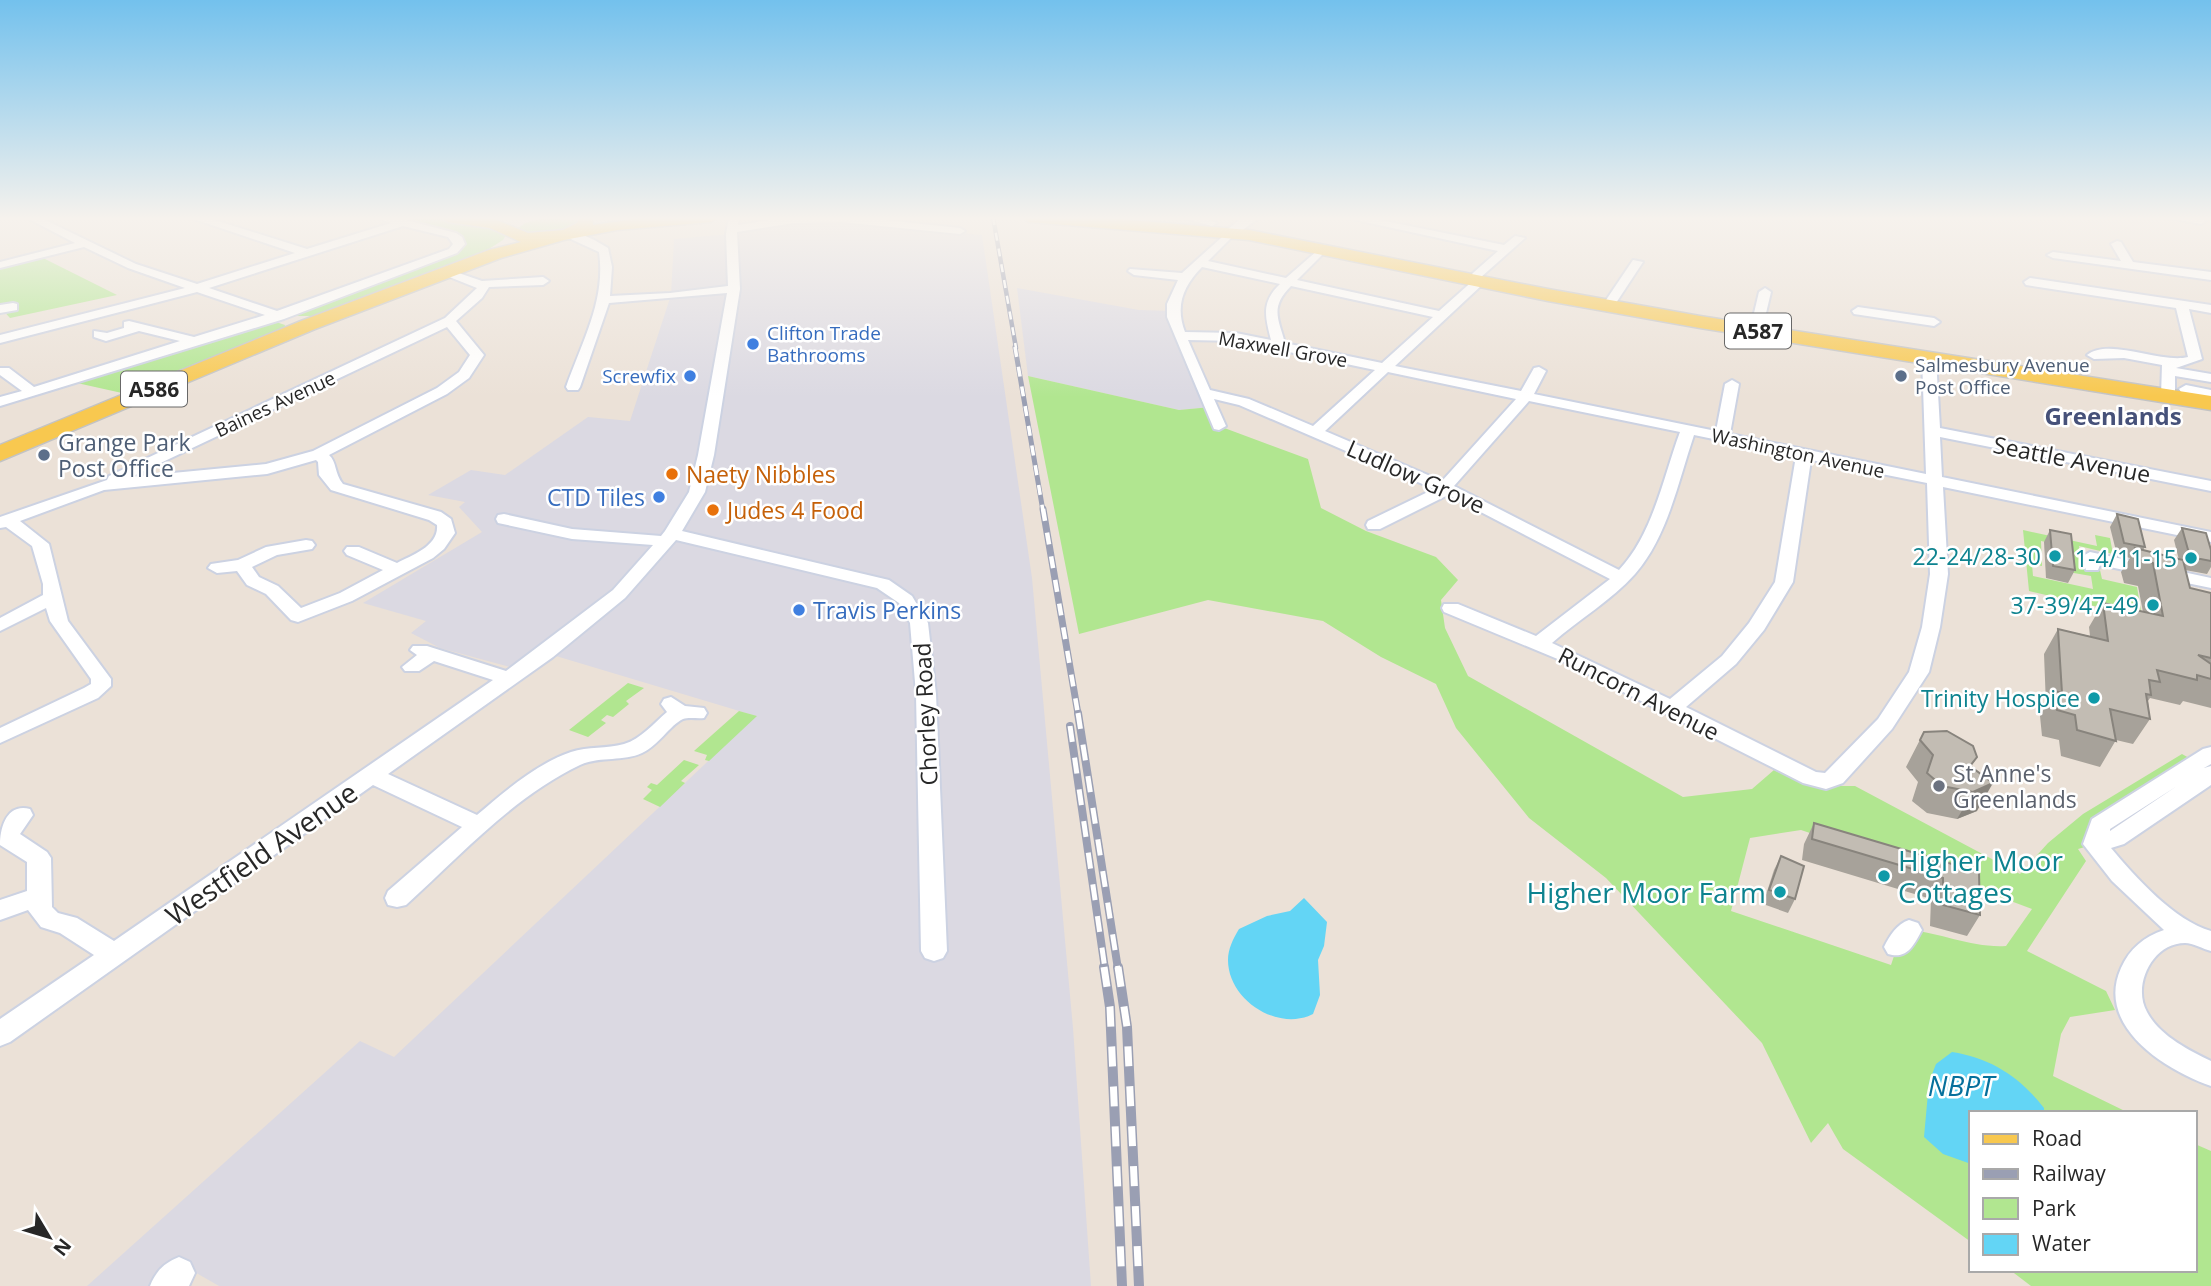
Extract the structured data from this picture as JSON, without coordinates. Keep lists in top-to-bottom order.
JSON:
{
  "streets": {
    "main road": ["A587", "A586"],
    "street": [
      "Maxwell Grove",
      "Baines Avenue",
      "Washington Avenue",
      "Seattle Avenue",
      "Ludlow Grove",
      "Runcorn Avenue",
      "Chorley Road",
      "Westfield Avenue"
    ]
  },
  "crossings": [
    ["Maxwell Grove", "Washington Avenue"],
    ["Washington Avenue", "Runcorn Avenue"],
    ["Chorley Road", "Westfield Avenue"]
  ],
  "districts": ["Greenlands"],
  "water": ["NBPT"],
  "places": [
    "Clifton Trade Bathrooms",
    "Screwfix",
    "Salmesbury Avenue Post Office",
    "Grange Park Post Office",
    "Naety Nibbles",
    "CTD Tiles",
    "Judes 4 Food",
    "22-24/28-30",
    "1-4/11-15",
    "37-39/47-49",
    "Travis Perkins",
    "Trinity Hospice",
    "St Anne's Greenlands",
    "Higher Moor Cottages",
    "Higher Moor Farm"
  ],
  "legend": [
    "Road",
    "Railway",
    "Park",
    "Water"
  ],
  "north": "bottom right"
}
